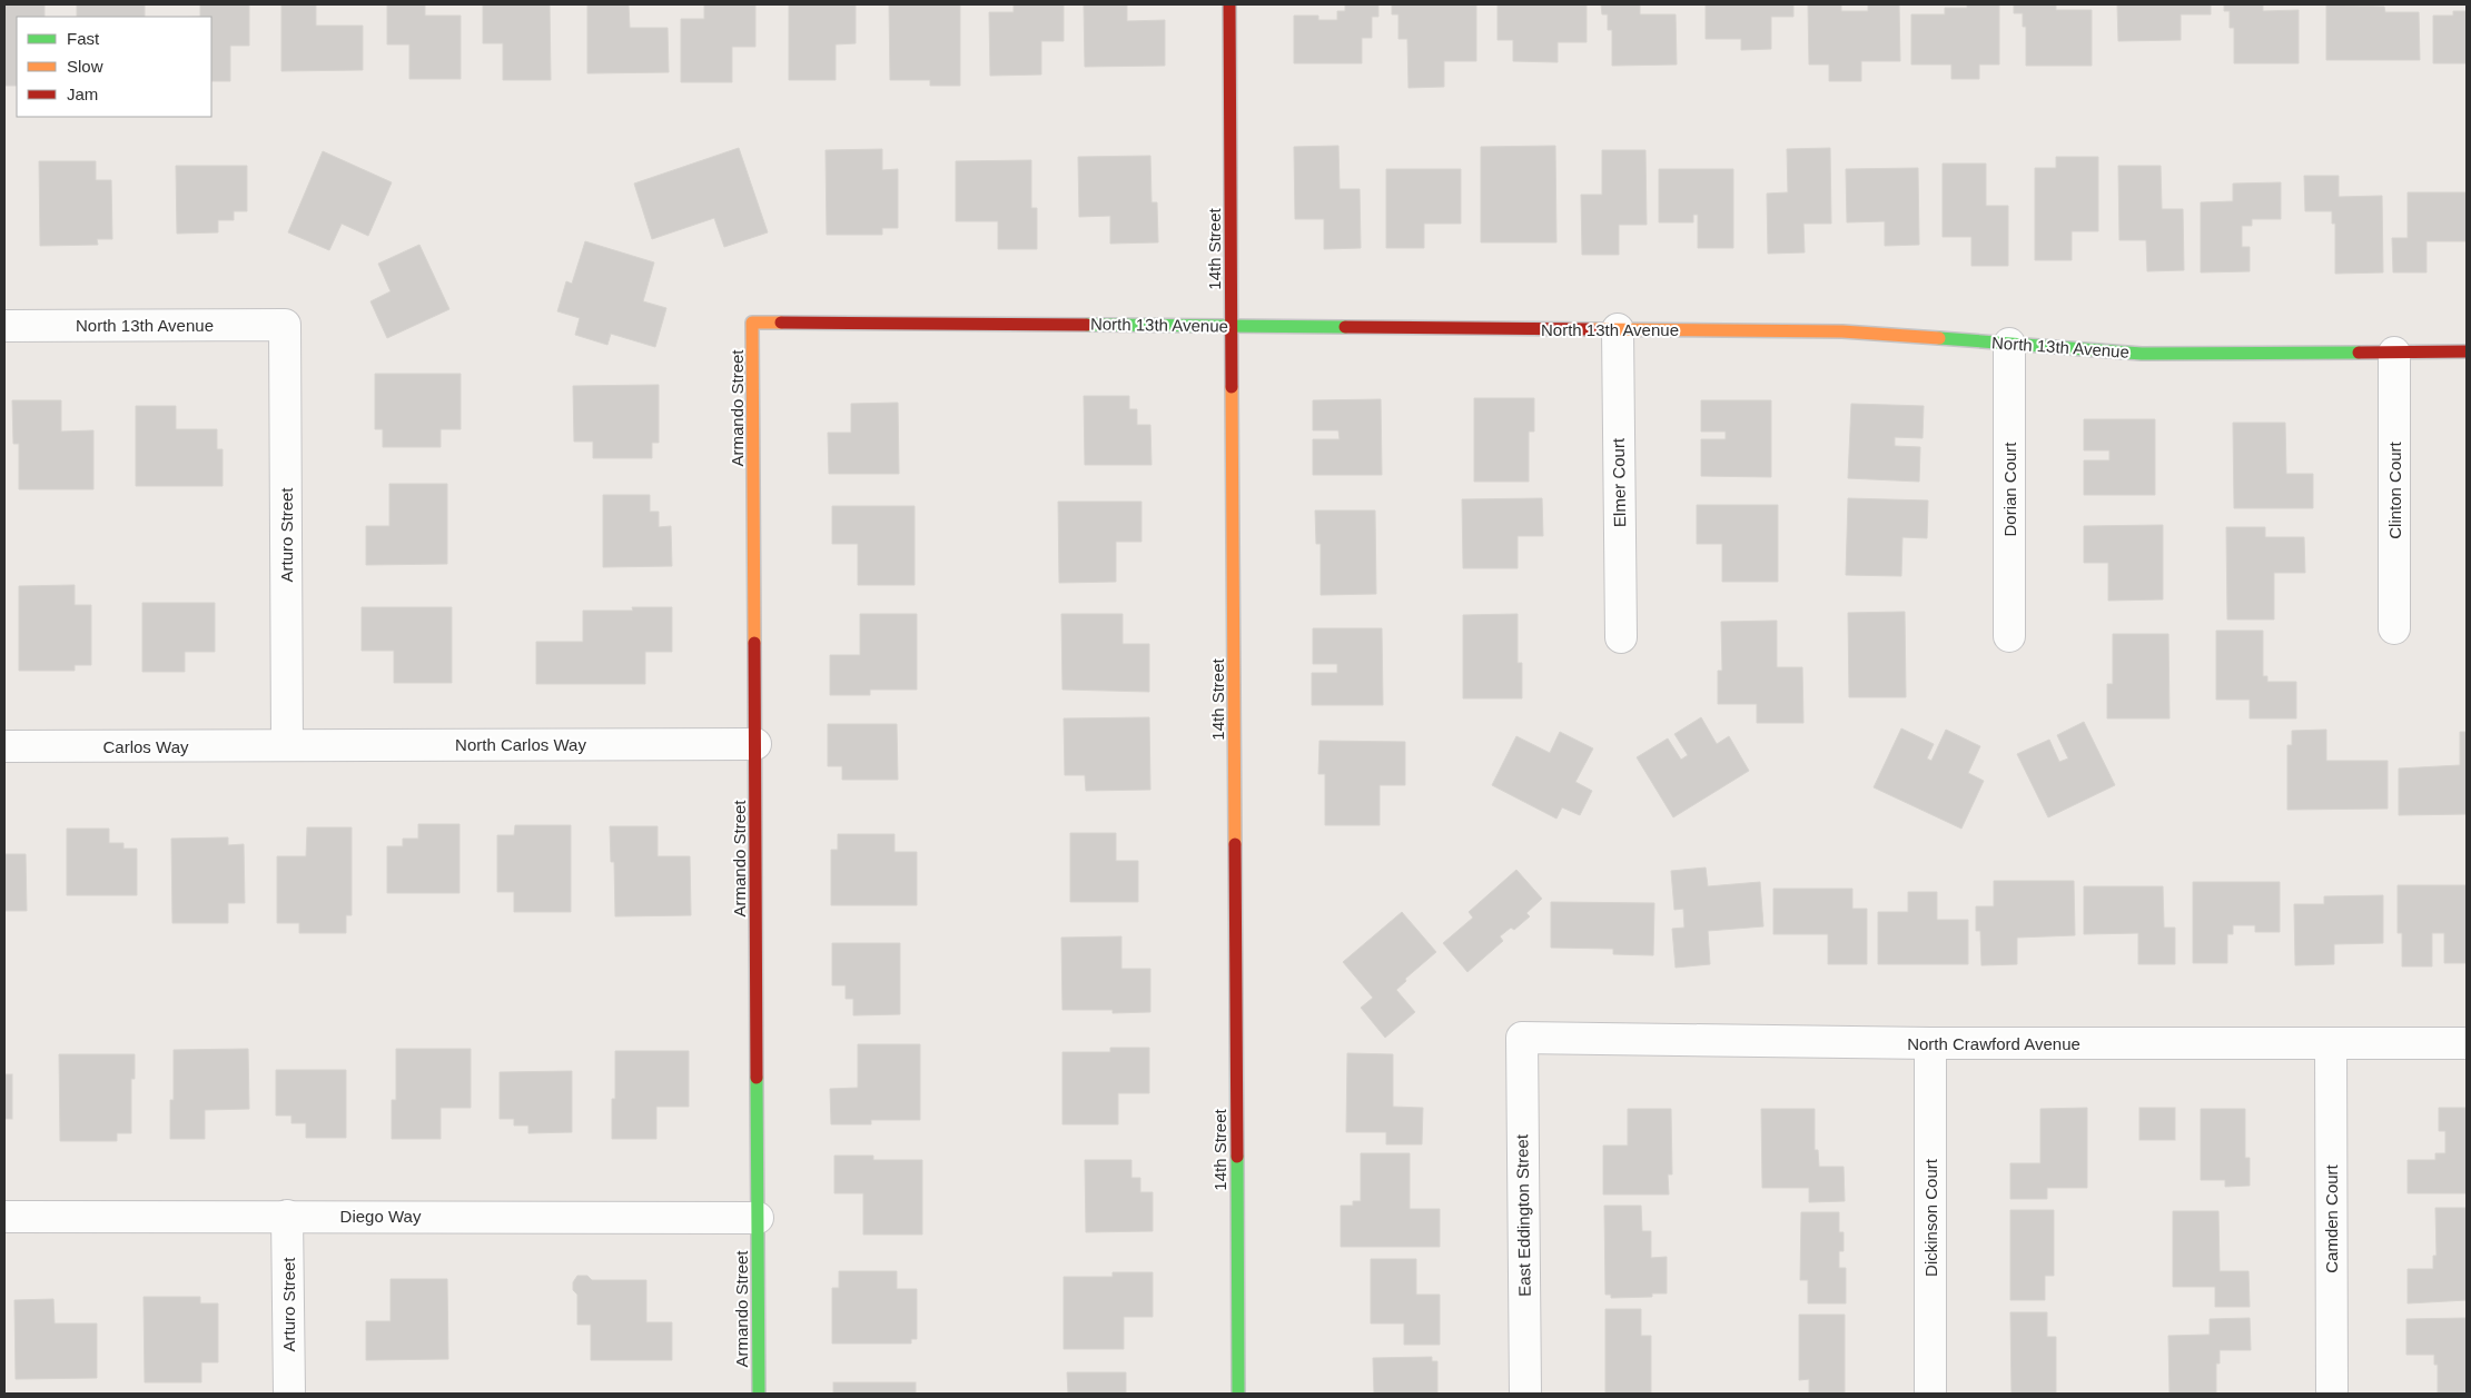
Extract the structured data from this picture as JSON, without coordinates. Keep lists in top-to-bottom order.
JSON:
{
  "streets": {
    "street": [
      "14th Street",
      "North 13th Avenue",
      "Armando Street",
      "Elmer Court",
      "Dorian Court",
      "Clinton Court",
      "Arturo Street",
      "North Carlos Way",
      "Carlos Way",
      "North Crawford Avenue",
      "Diego Way",
      "East Eddington Street",
      "Dickinson Court",
      "Camden Court"
    ]
  },
  "crossings": [
    ["14th Street", "North 13th Avenue"],
    ["North 13th Avenue", "Armando Street"],
    ["North 13th Avenue", "Elmer Court"],
    ["North 13th Avenue", "Dorian Court"],
    ["North 13th Avenue", "Clinton Court"],
    ["North 13th Avenue", "Arturo Street"],
    ["Armando Street", "North Carlos Way"],
    ["Armando Street", "Diego Way"],
    ["Arturo Street", "North Carlos Way"],
    ["Arturo Street", "Carlos Way"],
    ["Arturo Street", "Diego Way"],
    ["North Carlos Way", "Carlos Way"],
    ["North Crawford Avenue", "East Eddington Street"],
    ["North Crawford Avenue", "Dickinson Court"],
    ["North Crawford Avenue", "Camden Court"]
  ],
  "legend": ["Fast", "Slow", "Jam"]
}
